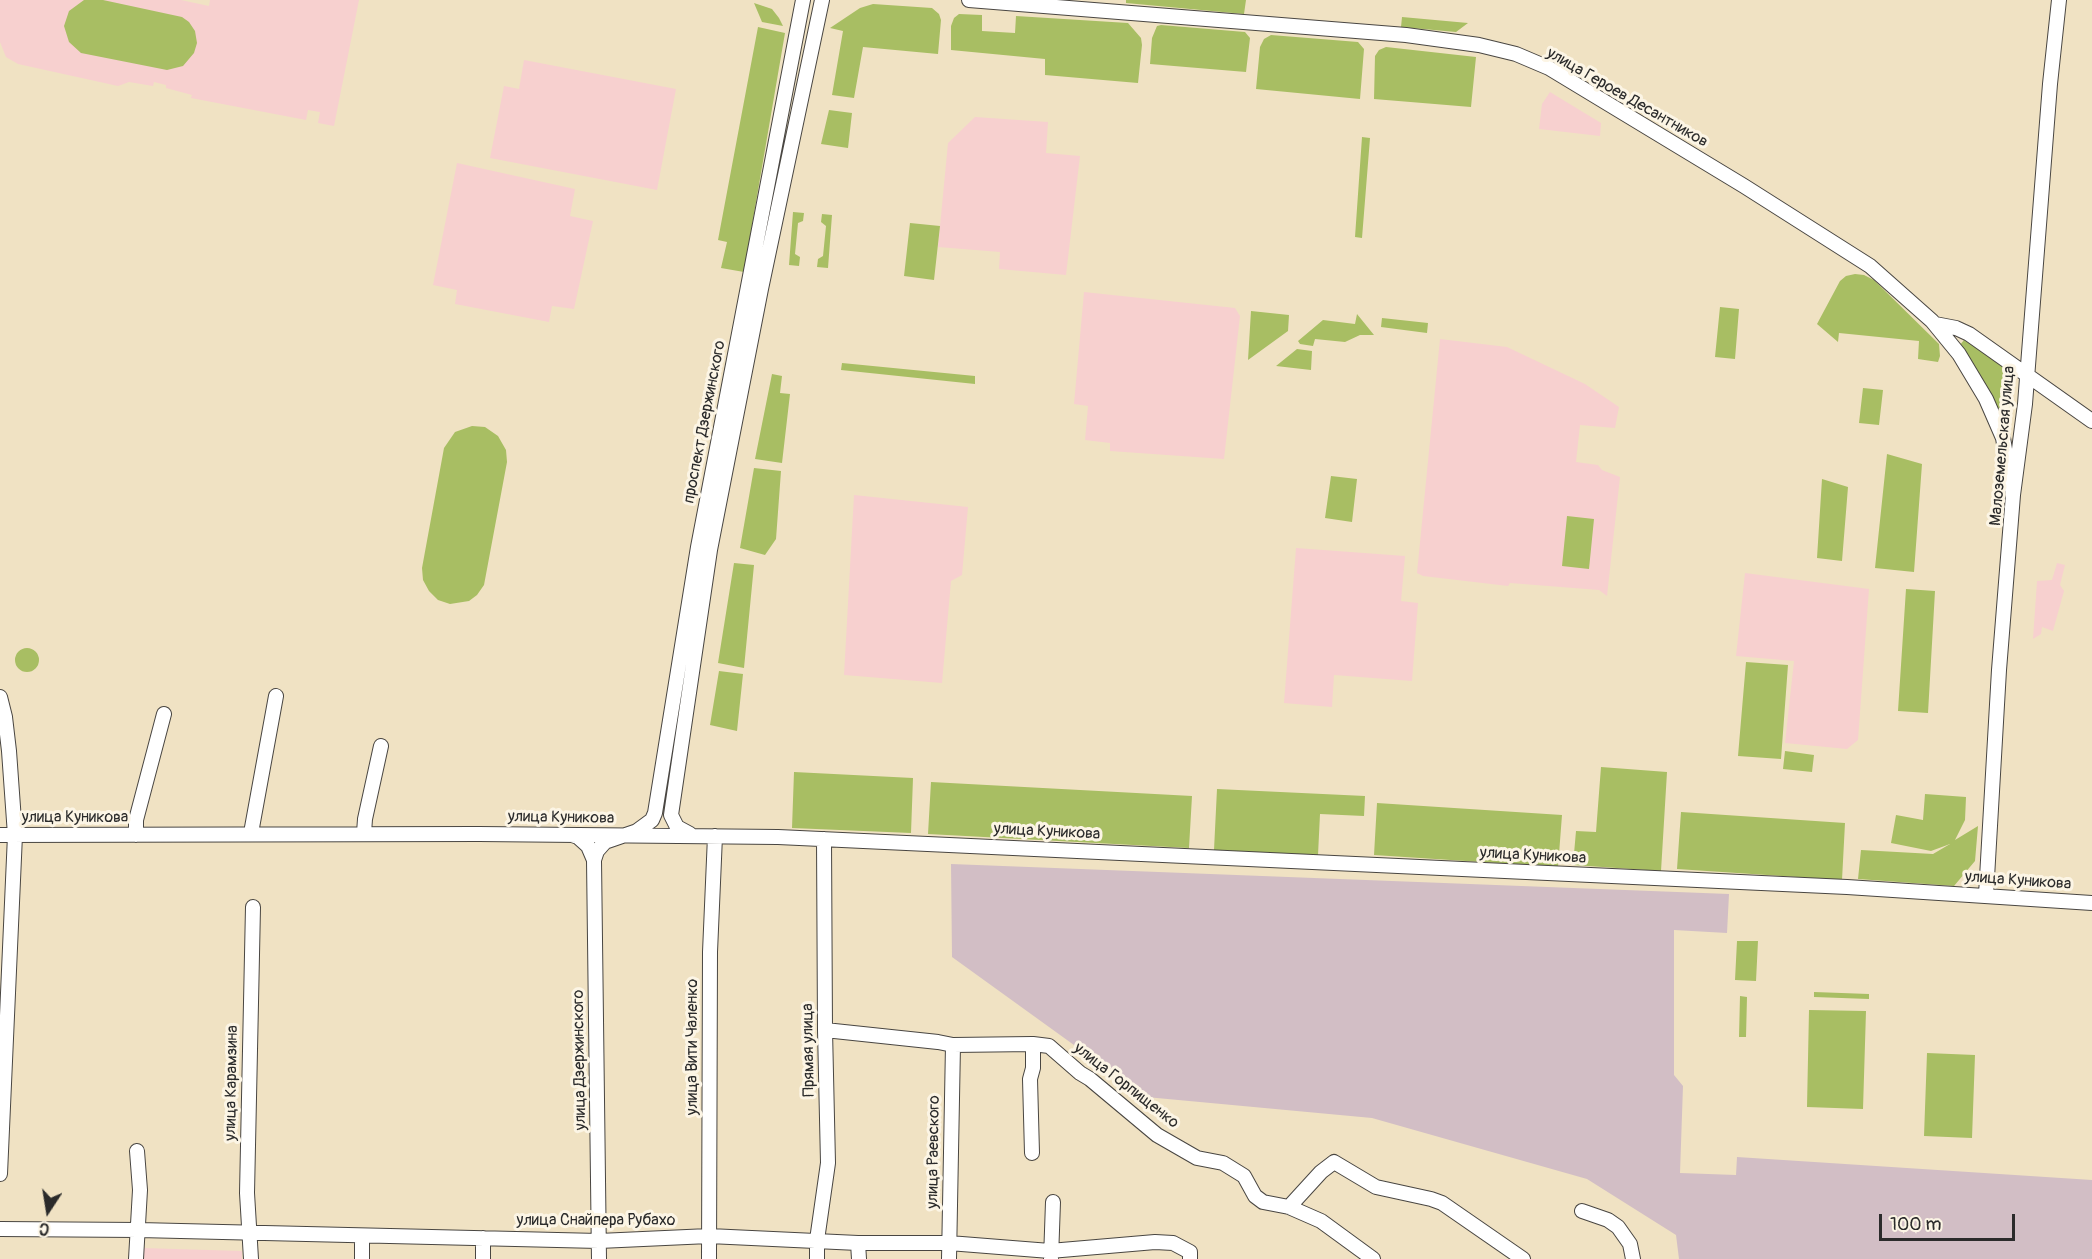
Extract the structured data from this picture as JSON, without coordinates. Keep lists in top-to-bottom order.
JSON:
{
  "streets": {
    "street": [
      "улица Героев Десантников",
      "проспект Дзержинского",
      "Малоземельская улица",
      "улица Куникова",
      "улица Вити Чаленко",
      "Прямая улица",
      "улица Дзержинского",
      "улица Карамзина",
      "улица Горпищенко",
      "улица Раевского",
      "улица Снайпера Рубахо"
    ]
  },
  "crossings": [
    ["улица Героев Десантников", "Малоземельская улица"],
    ["Малоземельская улица", "улица Куникова"],
    ["улица Куникова", "улица Вити Чаленко"],
    ["улица Куникова", "Прямая улица"],
    ["улица Вити Чаленко", "улица Снайпера Рубахо"],
    ["Прямая улица", "улица Горпищенко"],
    ["Прямая улица", "улица Снайпера Рубахо"],
    ["улица Дзержинского", "улица Снайпера Рубахо"],
    ["улица Карамзина", "улица Снайпера Рубахо"],
    ["улица Горпищенко", "улица Раевского"],
    ["улица Раевского", "улица Снайпера Рубахо"]
  ],
  "scale_bar": "100 m",
  "north": "bottom"
}
